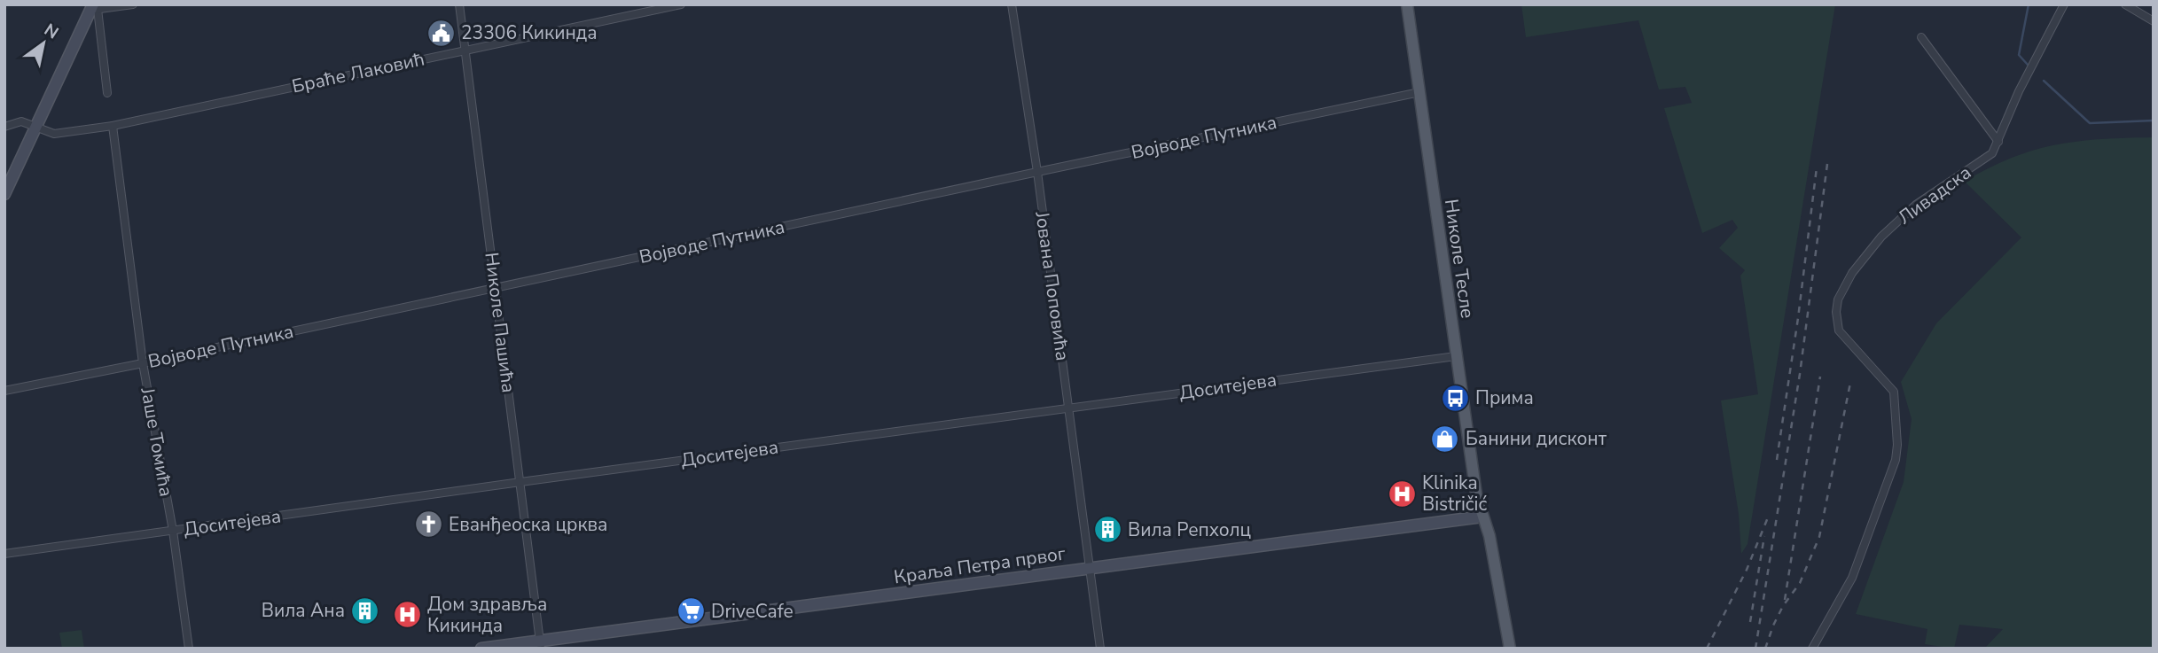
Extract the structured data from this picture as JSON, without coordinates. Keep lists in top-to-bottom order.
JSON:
{
  "streets": {
    "main road": ["Николе Тесле"],
    "street": [
      "Браће Лаковић",
      "Војводе Путника",
      "Ливадска",
      "Јована Поповића",
      "Николе Пашића",
      "Доситејева",
      "Јаше Томића",
      "Краља Петра првог"
    ]
  },
  "crossings": [
    ["Браће Лаковић", "Николе Пашића"],
    ["Браће Лаковић", "Јаше Томића"],
    ["Војводе Путника", "Николе Тесле"],
    ["Војводе Путника", "Јована Поповића"],
    ["Војводе Путника", "Николе Пашића"],
    ["Војводе Путника", "Јаше Томића"],
    ["Николе Тесле", "Доситејева"],
    ["Николе Тесле", "Краља Петра првог"],
    ["Јована Поповића", "Доситејева"],
    ["Јована Поповића", "Краља Петра првог"],
    ["Николе Пашића", "Доситејева"],
    ["Николе Пашића", "Краља Петра првог"],
    ["Доситејева", "Јаше Томића"]
  ],
  "places": {
    "public building": ["23306 Кикинда"],
    "bus stop": ["Прима"],
    "shop": ["Банини дисконт"],
    "hospital": ["Klinika Bistričić", "Дом здравља Кикинда"],
    "church": ["Еванђеоска црква"],
    "building": ["Вила Репхолц", "Вила Ана"],
    "supermarket": ["DriveCafe"]
  },
  "north": "top right"
}
